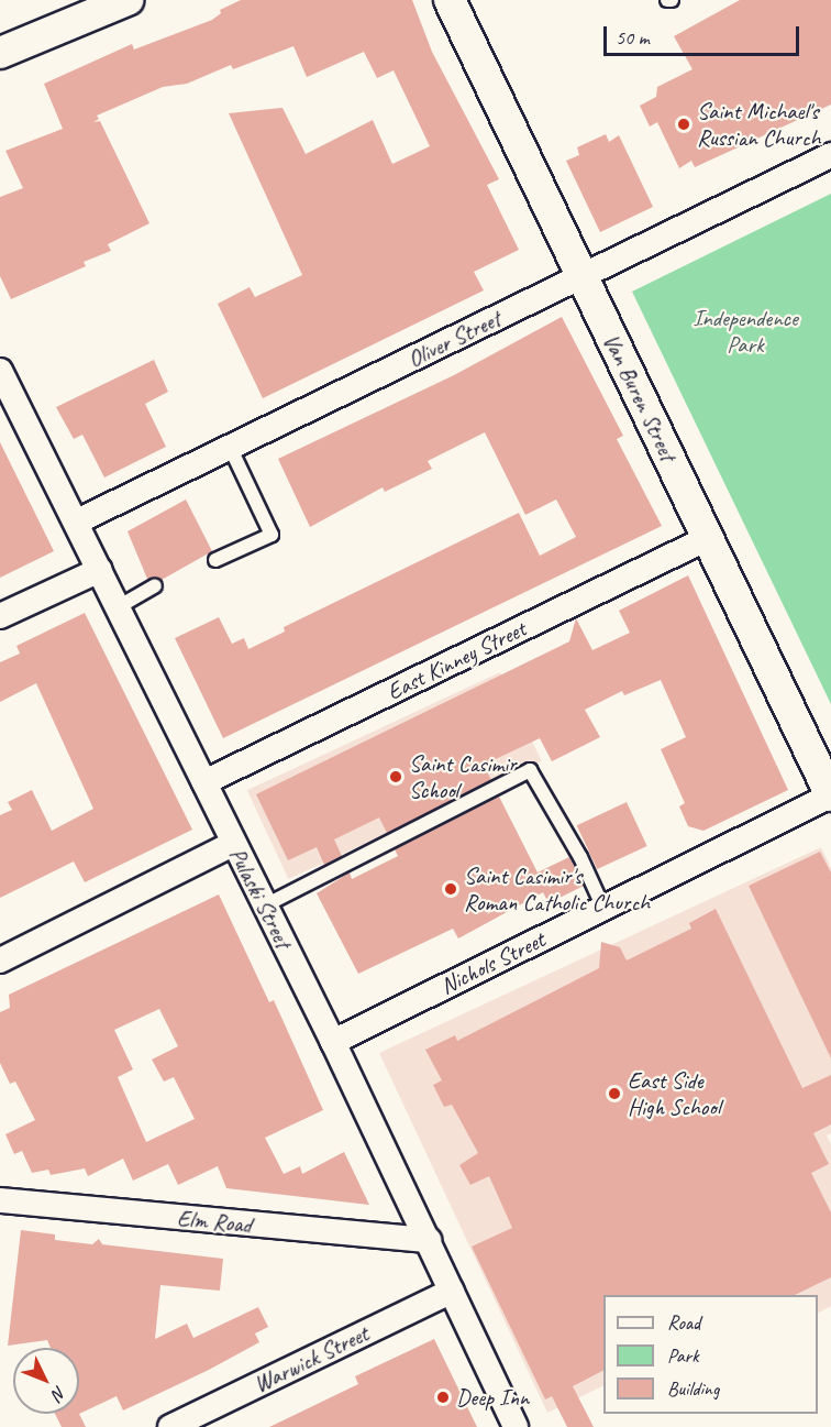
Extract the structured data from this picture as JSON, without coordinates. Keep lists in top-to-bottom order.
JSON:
{
  "streets": {
    "street": [
      "Oliver Street",
      "Van Buren Street",
      "East Kinney Street",
      "Pulaski Street",
      "Nichols Street",
      "Elm Road",
      "Warwick Street"
    ]
  },
  "crossings": [
    ["Oliver Street", "Van Buren Street"],
    ["Oliver Street", "Pulaski Street"],
    ["Van Buren Street", "East Kinney Street"],
    ["Van Buren Street", "Nichols Street"],
    ["East Kinney Street", "Pulaski Street"],
    ["Pulaski Street", "Nichols Street"],
    ["Pulaski Street", "Elm Road"],
    ["Pulaski Street", "Warwick Street"]
  ],
  "parks": ["Independence Park"],
  "places": [
    "Saint Michael's Russian Church",
    "Saint Casimir School",
    "Saint Casimir's Roman Catholic Church",
    "East Side High School",
    "Deep Inn"
  ],
  "legend": ["Road", "Park", "Building"],
  "scale_bar": "50 m",
  "north": "bottom right"
}
